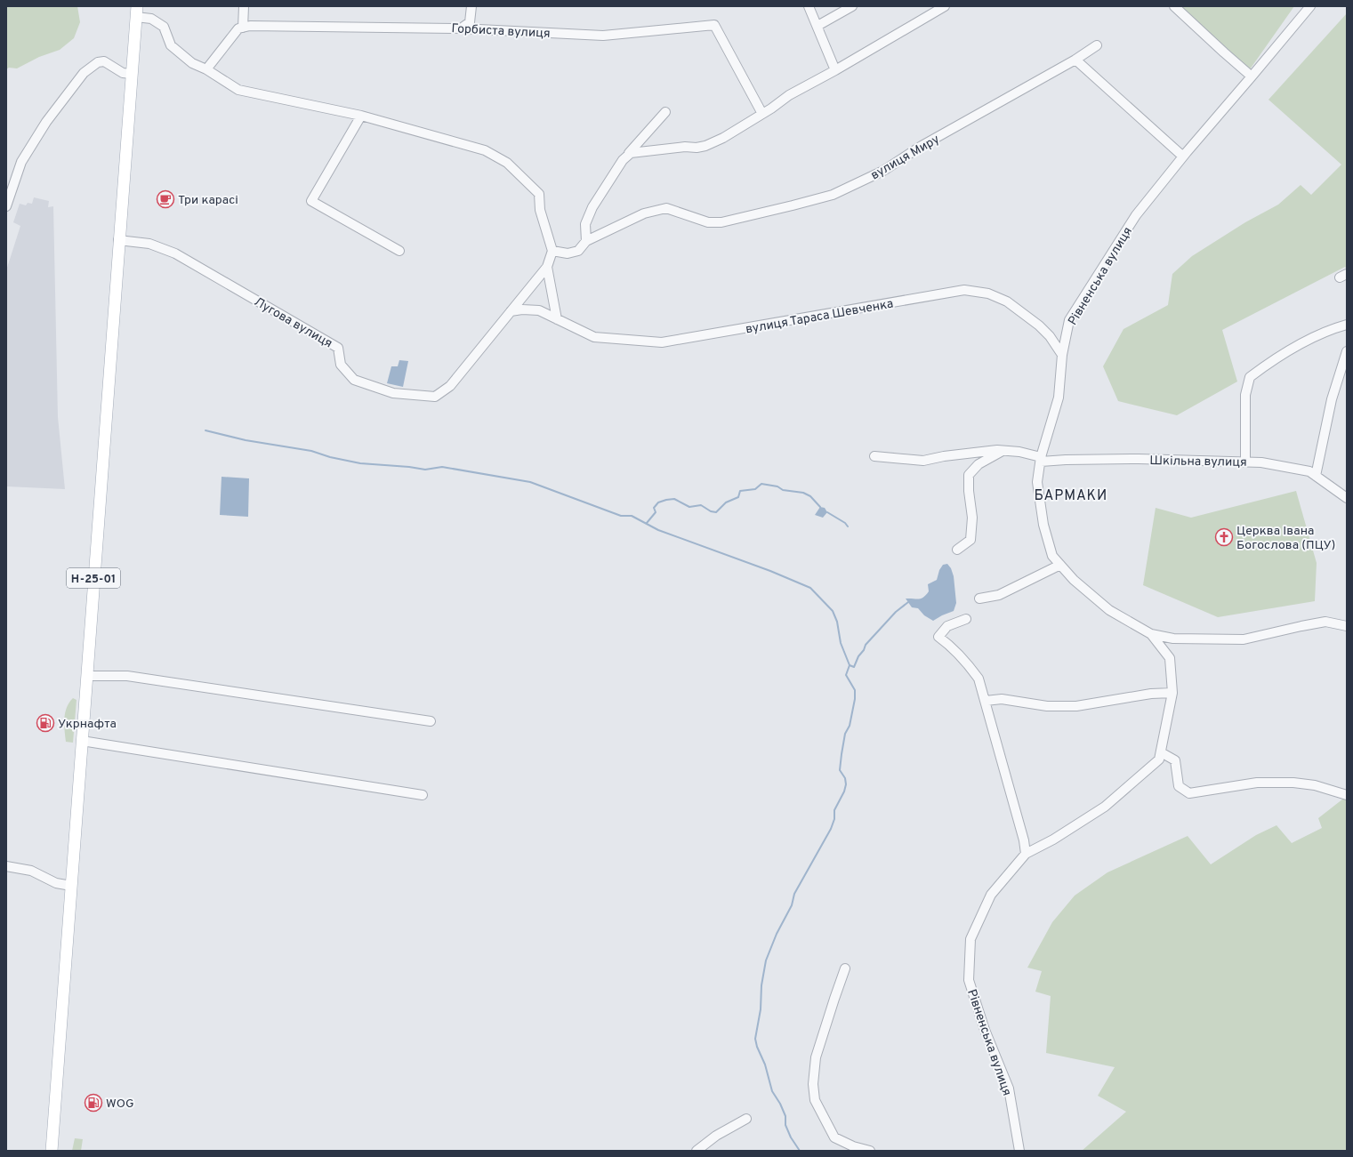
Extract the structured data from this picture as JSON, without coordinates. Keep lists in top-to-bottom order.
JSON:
{
  "streets": {
    "main road": ["Н-25-01"],
    "street": [
      "Горбиста вулиця",
      "вулиця Миру",
      "Рівненська вулиця",
      "вулиця Тараса Шевченка",
      "Лугова вулиця",
      "Шкільна вулиця"
    ]
  },
  "crossings": [
    ["Рівненська вулиця", "вулиця Тараса Шевченка"],
    ["Рівненська вулиця", "Шкільна вулиця"],
    ["вулиця Тараса Шевченка", "Лугова вулиця"],
    ["Лугова вулиця", "Н-25-01"]
  ],
  "districts": ["БАРМАКИ"],
  "places": {
    "cafe": ["Три карасі"],
    "church": ["Церква Івана Богослова (ПЦУ)"],
    "fuel station": ["Укрнафта", "WOG"]
  }
}
